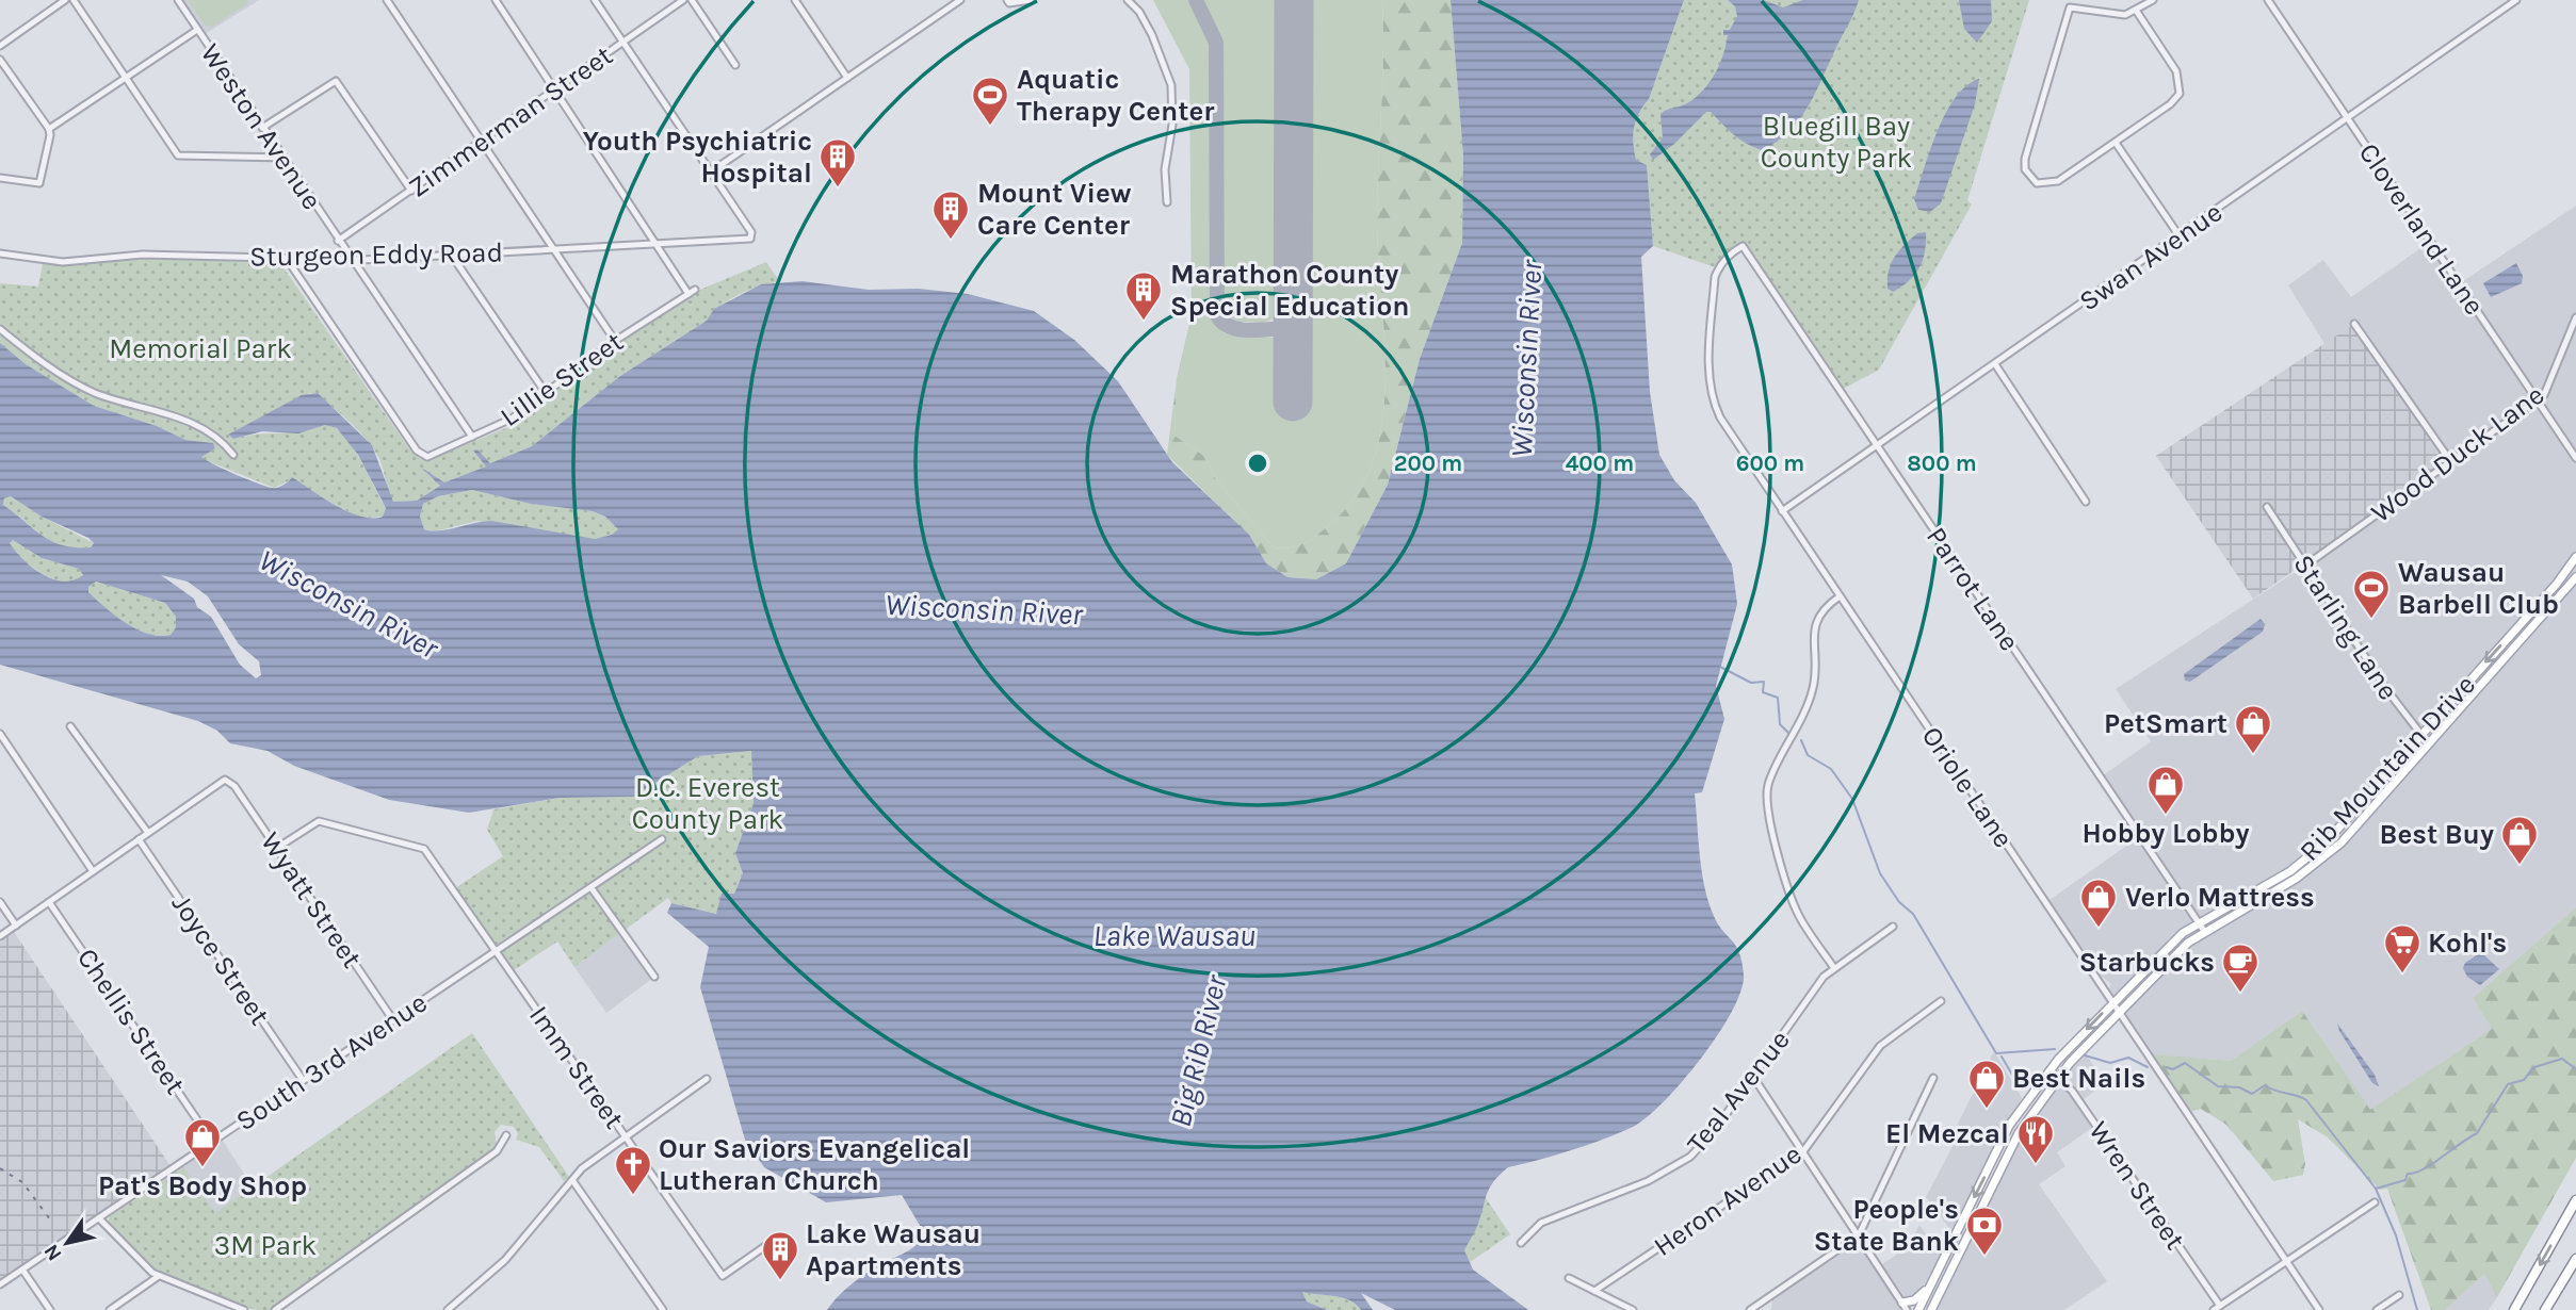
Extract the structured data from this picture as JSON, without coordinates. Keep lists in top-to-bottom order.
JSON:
{
  "streets": {
    "main road": ["Rib Mountain Drive"],
    "street": [
      "Zimmerman Street",
      "Weston Avenue",
      "Cloverland Lane",
      "Sturgeon Eddy Road",
      "Swan Avenue",
      "Lillie Street",
      "Wood Duck Lane",
      "Parrot Lane",
      "Starling Lane",
      "Oriole Lane",
      "Wyatt Street",
      "Joyce Street",
      "Chellis Street",
      "South 3rd Avenue",
      "Imm Street",
      "Teal Avenue",
      "Wren Street",
      "Heron Avenue"
    ]
  },
  "crossings": [
    ["Zimmerman Street", "Weston Avenue"],
    ["Weston Avenue", "Sturgeon Eddy Road"],
    ["Weston Avenue", "Lillie Street"],
    ["Cloverland Lane", "Swan Avenue"],
    ["Cloverland Lane", "Wood Duck Lane"],
    ["Sturgeon Eddy Road", "Lillie Street"],
    ["Swan Avenue", "Parrot Lane"],
    ["Swan Avenue", "Oriole Lane"],
    ["Wood Duck Lane", "Starling Lane"],
    ["Parrot Lane", "Rib Mountain Drive"],
    ["Parrot Lane", "Oriole Lane"],
    ["Starling Lane", "Rib Mountain Drive"],
    ["Rib Mountain Drive", "Oriole Lane"],
    ["Rib Mountain Drive", "Wren Street"],
    ["Wyatt Street", "South 3rd Avenue"],
    ["Wyatt Street", "Imm Street"],
    ["Joyce Street", "South 3rd Avenue"],
    ["Chellis Street", "South 3rd Avenue"],
    ["South 3rd Avenue", "Imm Street"]
  ],
  "water": ["Wisconsin River", "Lake Wausau", "Big Rib River"],
  "parks": [
    "Bluegill Bay County Park",
    "Memorial Park",
    "D.C. Everest County Park",
    "3M Park"
  ],
  "places": {
    "sports": ["Aquatic Therapy Center", "Wausau Barbell Club"],
    "building": [
      "Youth Psychiatric Hospital",
      "Mount View Care Center",
      "Marathon County Special Education",
      "Lake Wausau Apartments"
    ],
    "shop": [
      "PetSmart",
      "Hobby Lobby",
      "Best Buy",
      "Verlo Mattress",
      "Best Nails",
      "Pat's Body Shop"
    ],
    "supermarket": ["Kohl's"],
    "cafe": ["Starbucks"],
    "restaurant": ["El Mezcal"],
    "church": ["Our Saviors Evangelical Lutheran Church"],
    "bank": ["People's State Bank"]
  },
  "north": "bottom left",
  "rings": [
    "200 m",
    "400 m",
    "600 m",
    "800 m"
  ]
}
